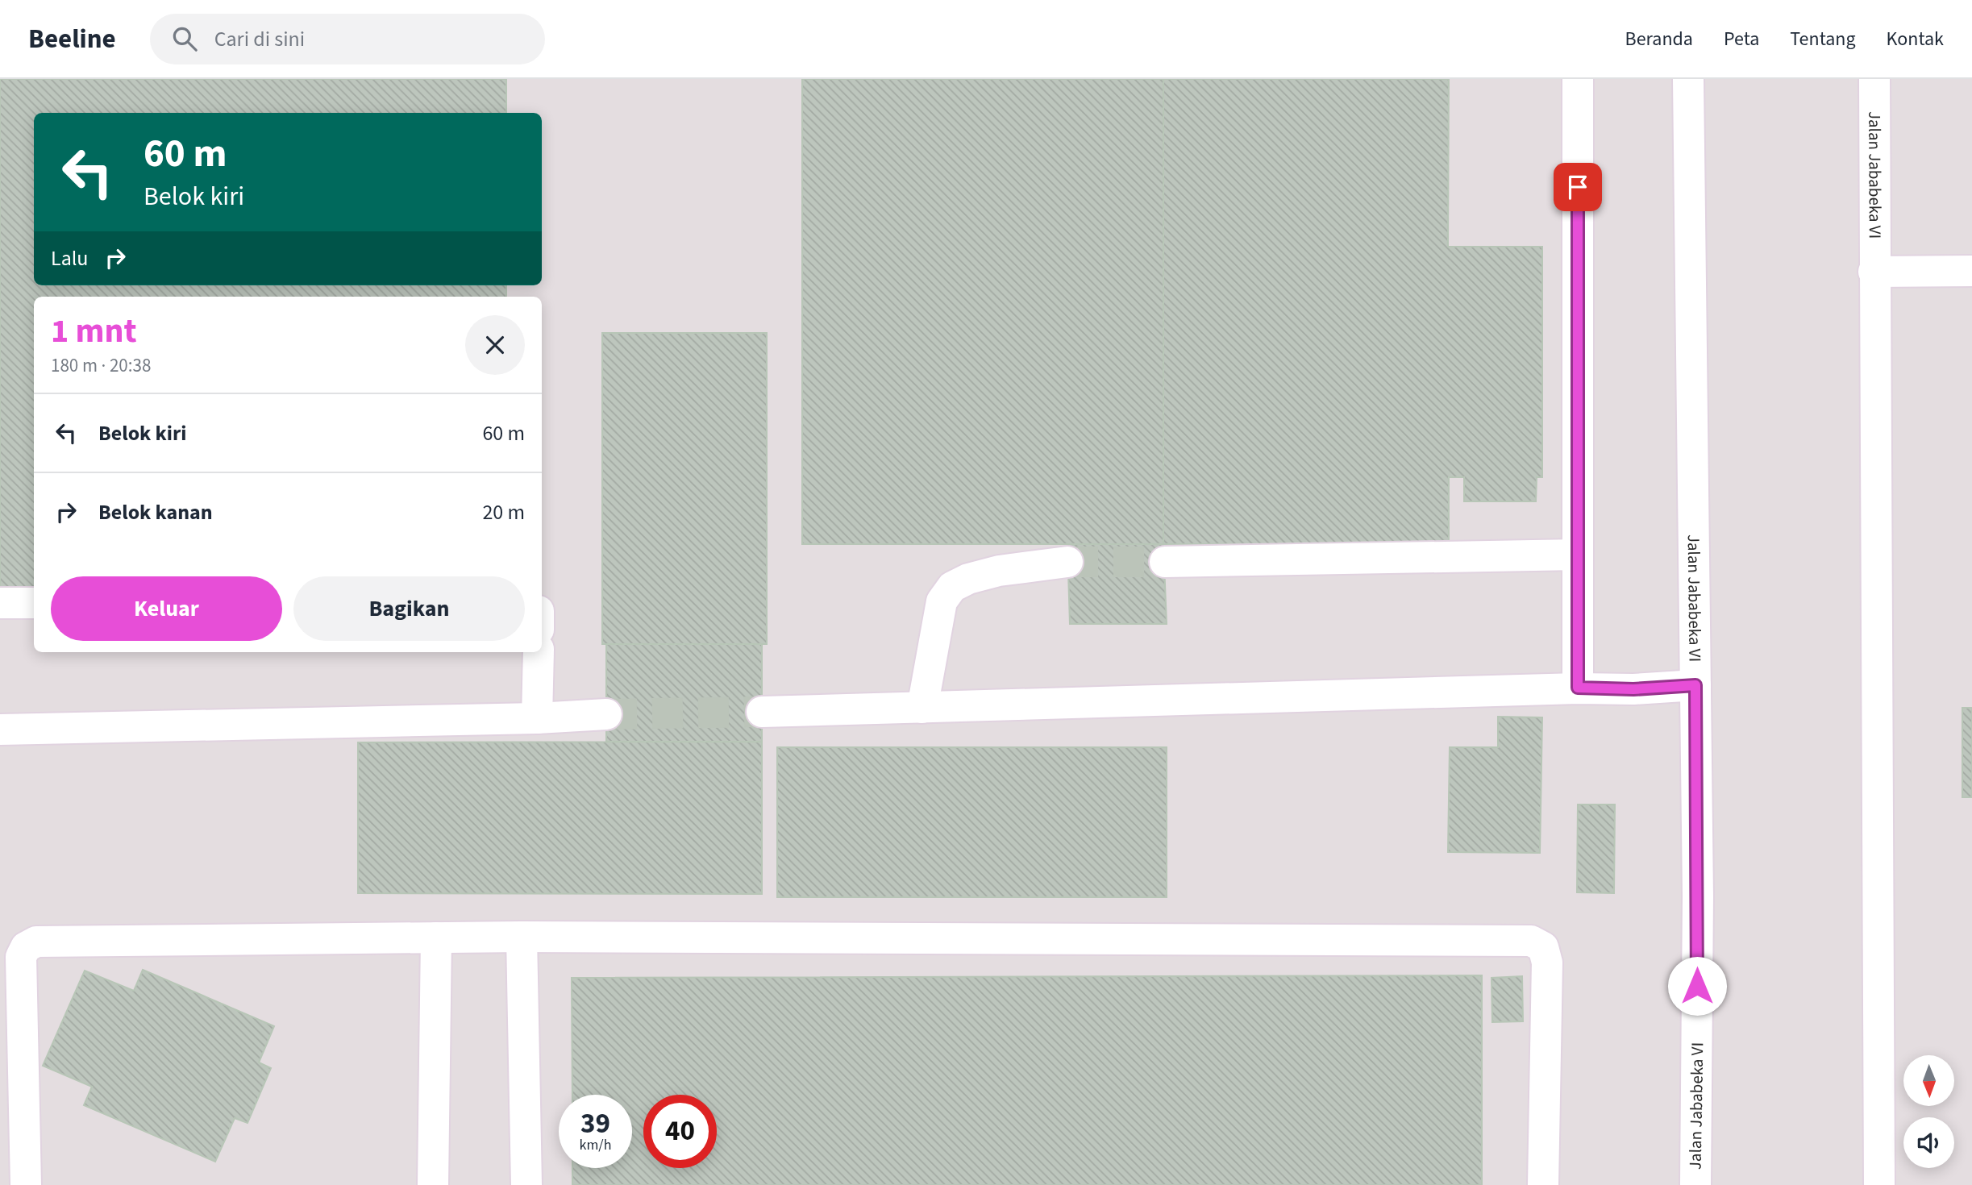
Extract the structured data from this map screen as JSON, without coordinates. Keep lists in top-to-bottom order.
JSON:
{
  "streets": {
    "street": ["Jalan Jababeka VI"]
  },
  "north": "bottom",
  "page": {
    "header": "Beeline",
    "search": "Cari di sini",
    "nav": [
      "Beranda",
      "Peta",
      "Tentang",
      "Kontak"
    ],
    "turn": ["60 m", "Belok kiri"],
    "then": "Lalu",
    "heading": ["1 mnt", "180 m · 20:38"],
    "list": [
      {
        "name": "Belok kiri",
        "value": "60 m"
      },
      {
        "name": "Belok kanan",
        "value": "20 m"
      }
    ],
    "buttons": ["Keluar", "Bagikan"],
    "speed": "39 km/h",
    "limit": "40"
  }
}
